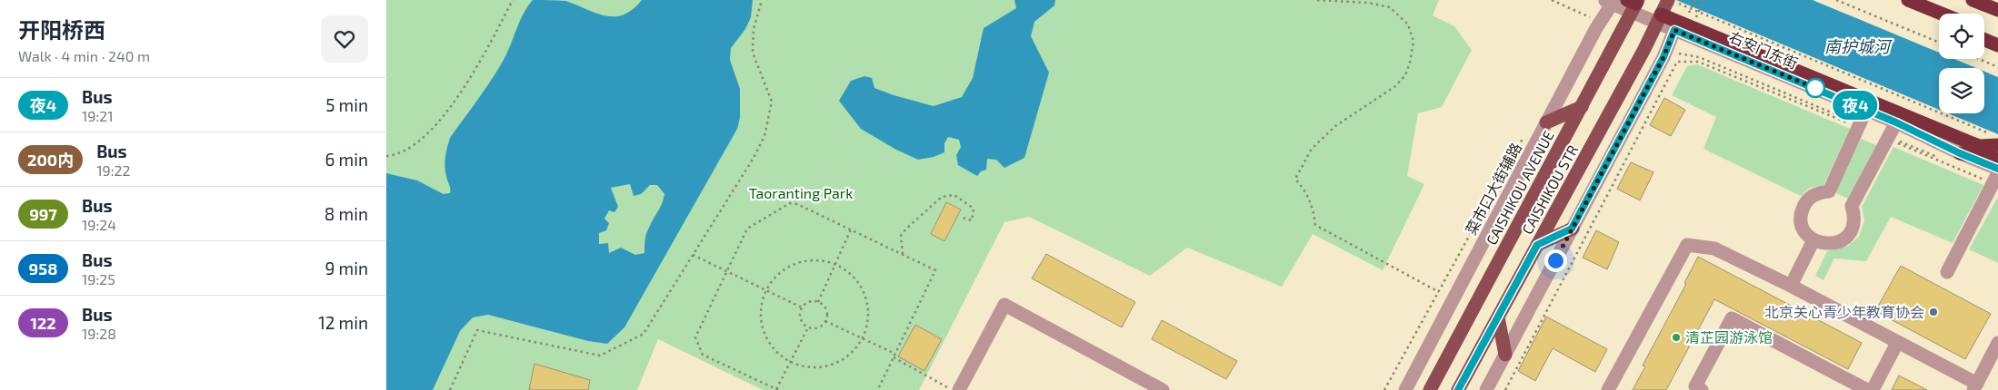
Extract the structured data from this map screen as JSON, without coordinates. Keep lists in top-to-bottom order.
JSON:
{
  "streets": {
    "main road": ["CAISHIKOU AVENUE", "CAISHIKOU STR"],
    "street": ["右安门东街", "菜市口大街辅路"]
  },
  "crossings": [
    ["右安门东街", "CAISHIKOU AVENUE"],
    ["右安门东街", "菜市口大街辅路"],
    ["右安门东街", "CAISHIKOU STR"]
  ],
  "water": ["南护城河"],
  "parks": ["Taoranting Park"],
  "places": ["北京关心青少年教育协会", "清芷园游泳馆"],
  "lines": ["bus line 夜4"],
  "page": {
    "heading": ["开阳桥西", "Walk · 4 min · 240 m"],
    "on_map": "夜4",
    "list": [
      {
        "mark": "夜4",
        "name": "Bus",
        "note": "19:21",
        "value": "5 min"
      },
      {
        "mark": "200内",
        "name": "Bus",
        "note": "19:22",
        "value": "6 min"
      },
      {
        "mark": "997",
        "name": "Bus",
        "note": "19:24",
        "value": "8 min"
      },
      {
        "mark": "958",
        "name": "Bus",
        "note": "19:25",
        "value": "9 min"
      },
      {
        "mark": "122",
        "name": "Bus",
        "note": "19:28",
        "value": "12 min"
      }
    ]
  }
}
